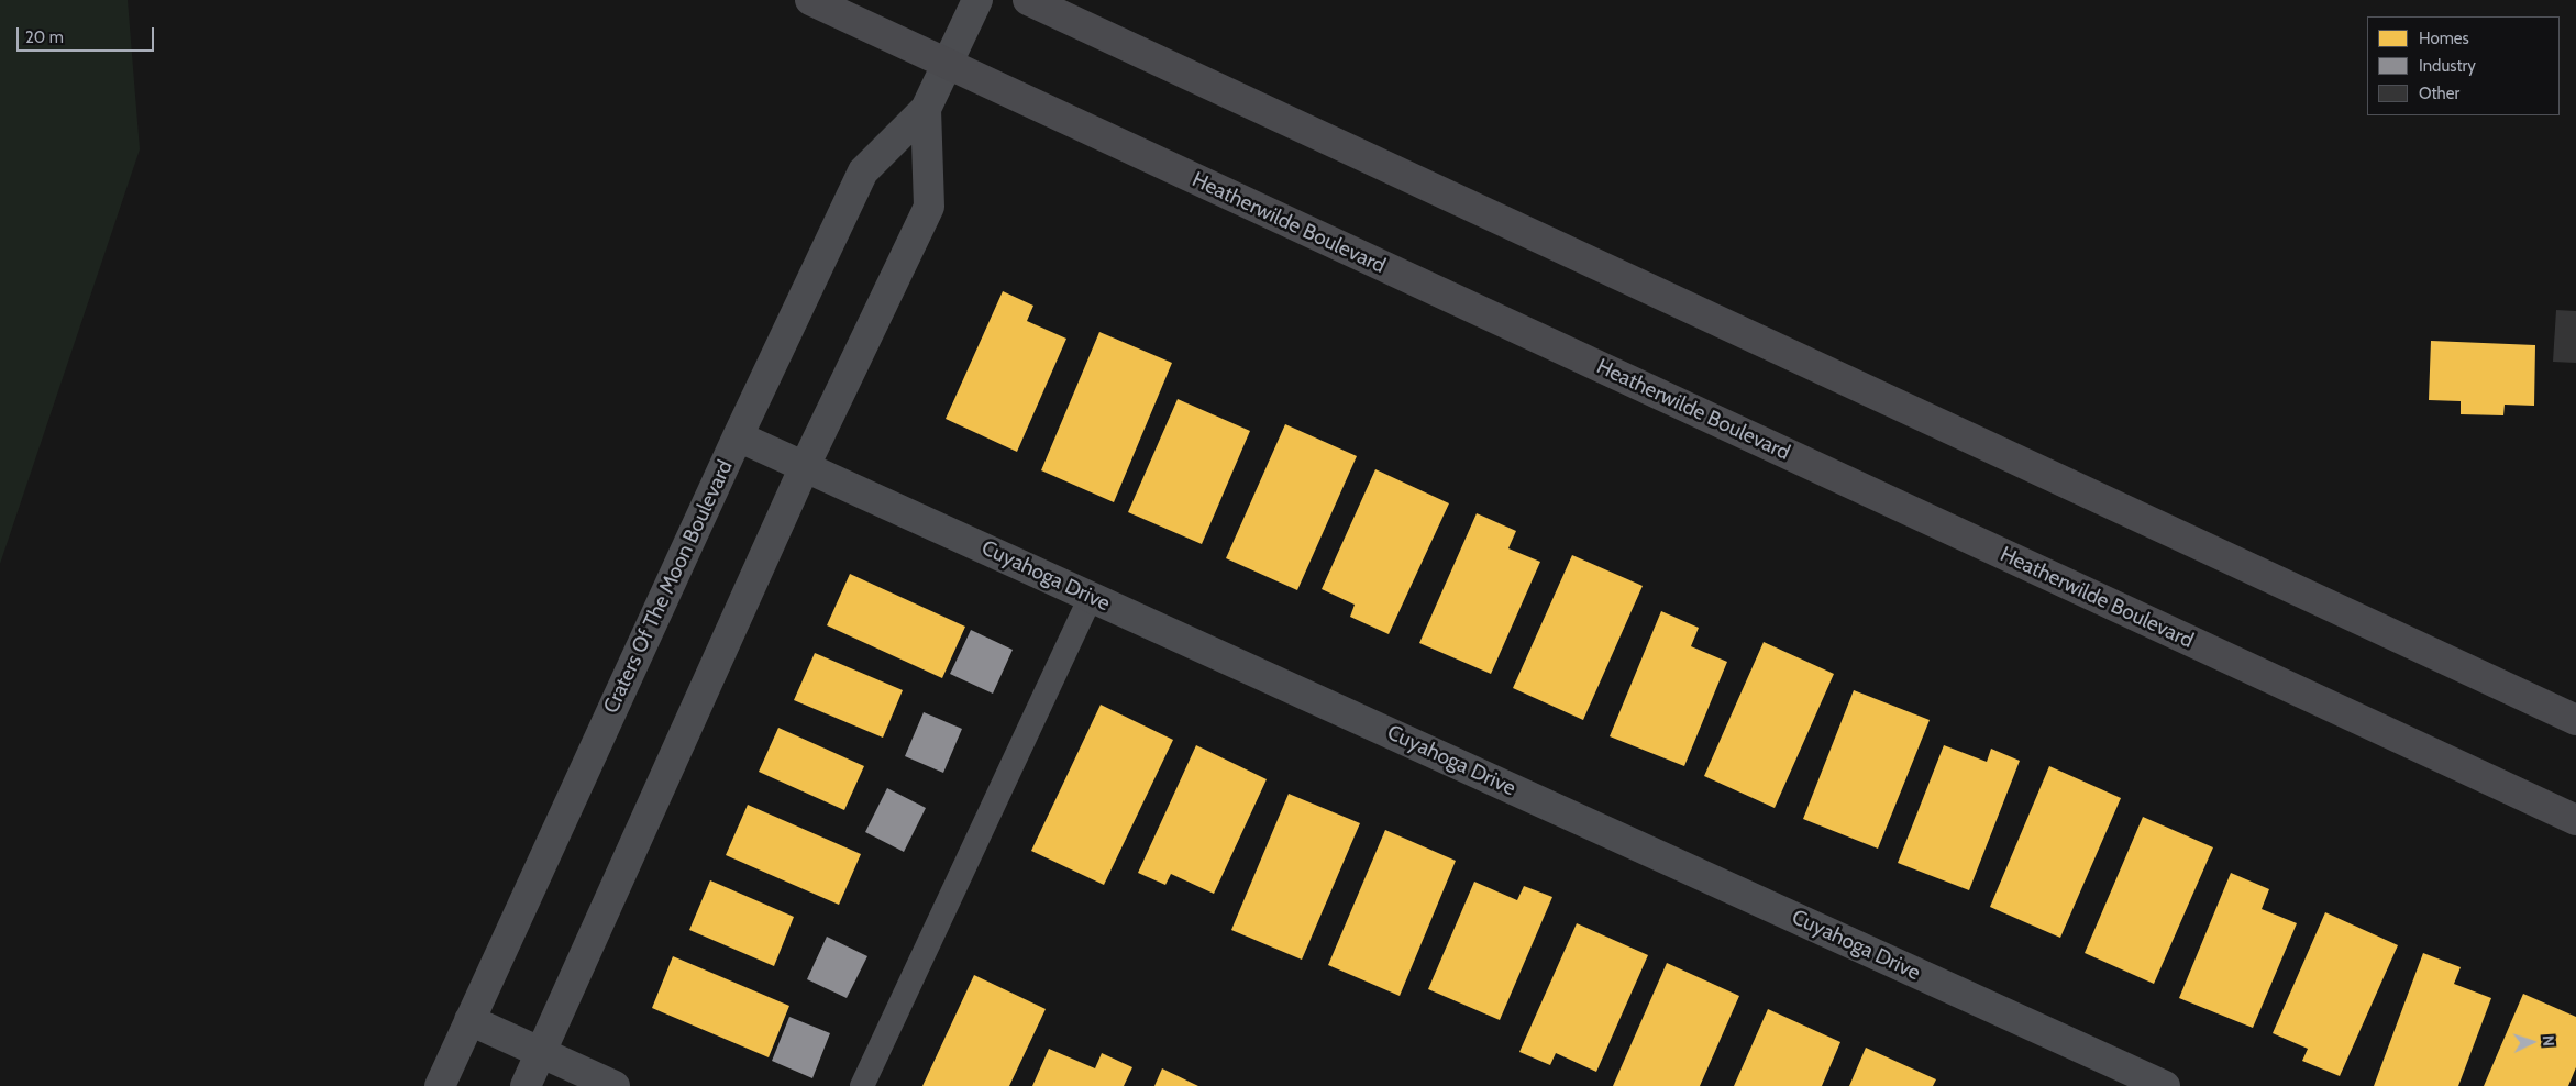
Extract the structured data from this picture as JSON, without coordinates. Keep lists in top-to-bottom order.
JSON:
{
  "streets": {
    "main road": ["Heatherwilde Boulevard"],
    "street": ["Cuyahoga Drive", "Craters Of The Moon Boulevard"]
  },
  "crossings": [
    ["Heatherwilde Boulevard", "Craters Of The Moon Boulevard"],
    ["Cuyahoga Drive", "Craters Of The Moon Boulevard"]
  ],
  "legend": ["Homes", "Industry", "Other"],
  "scale_bar": "20 m",
  "north": "right"
}
